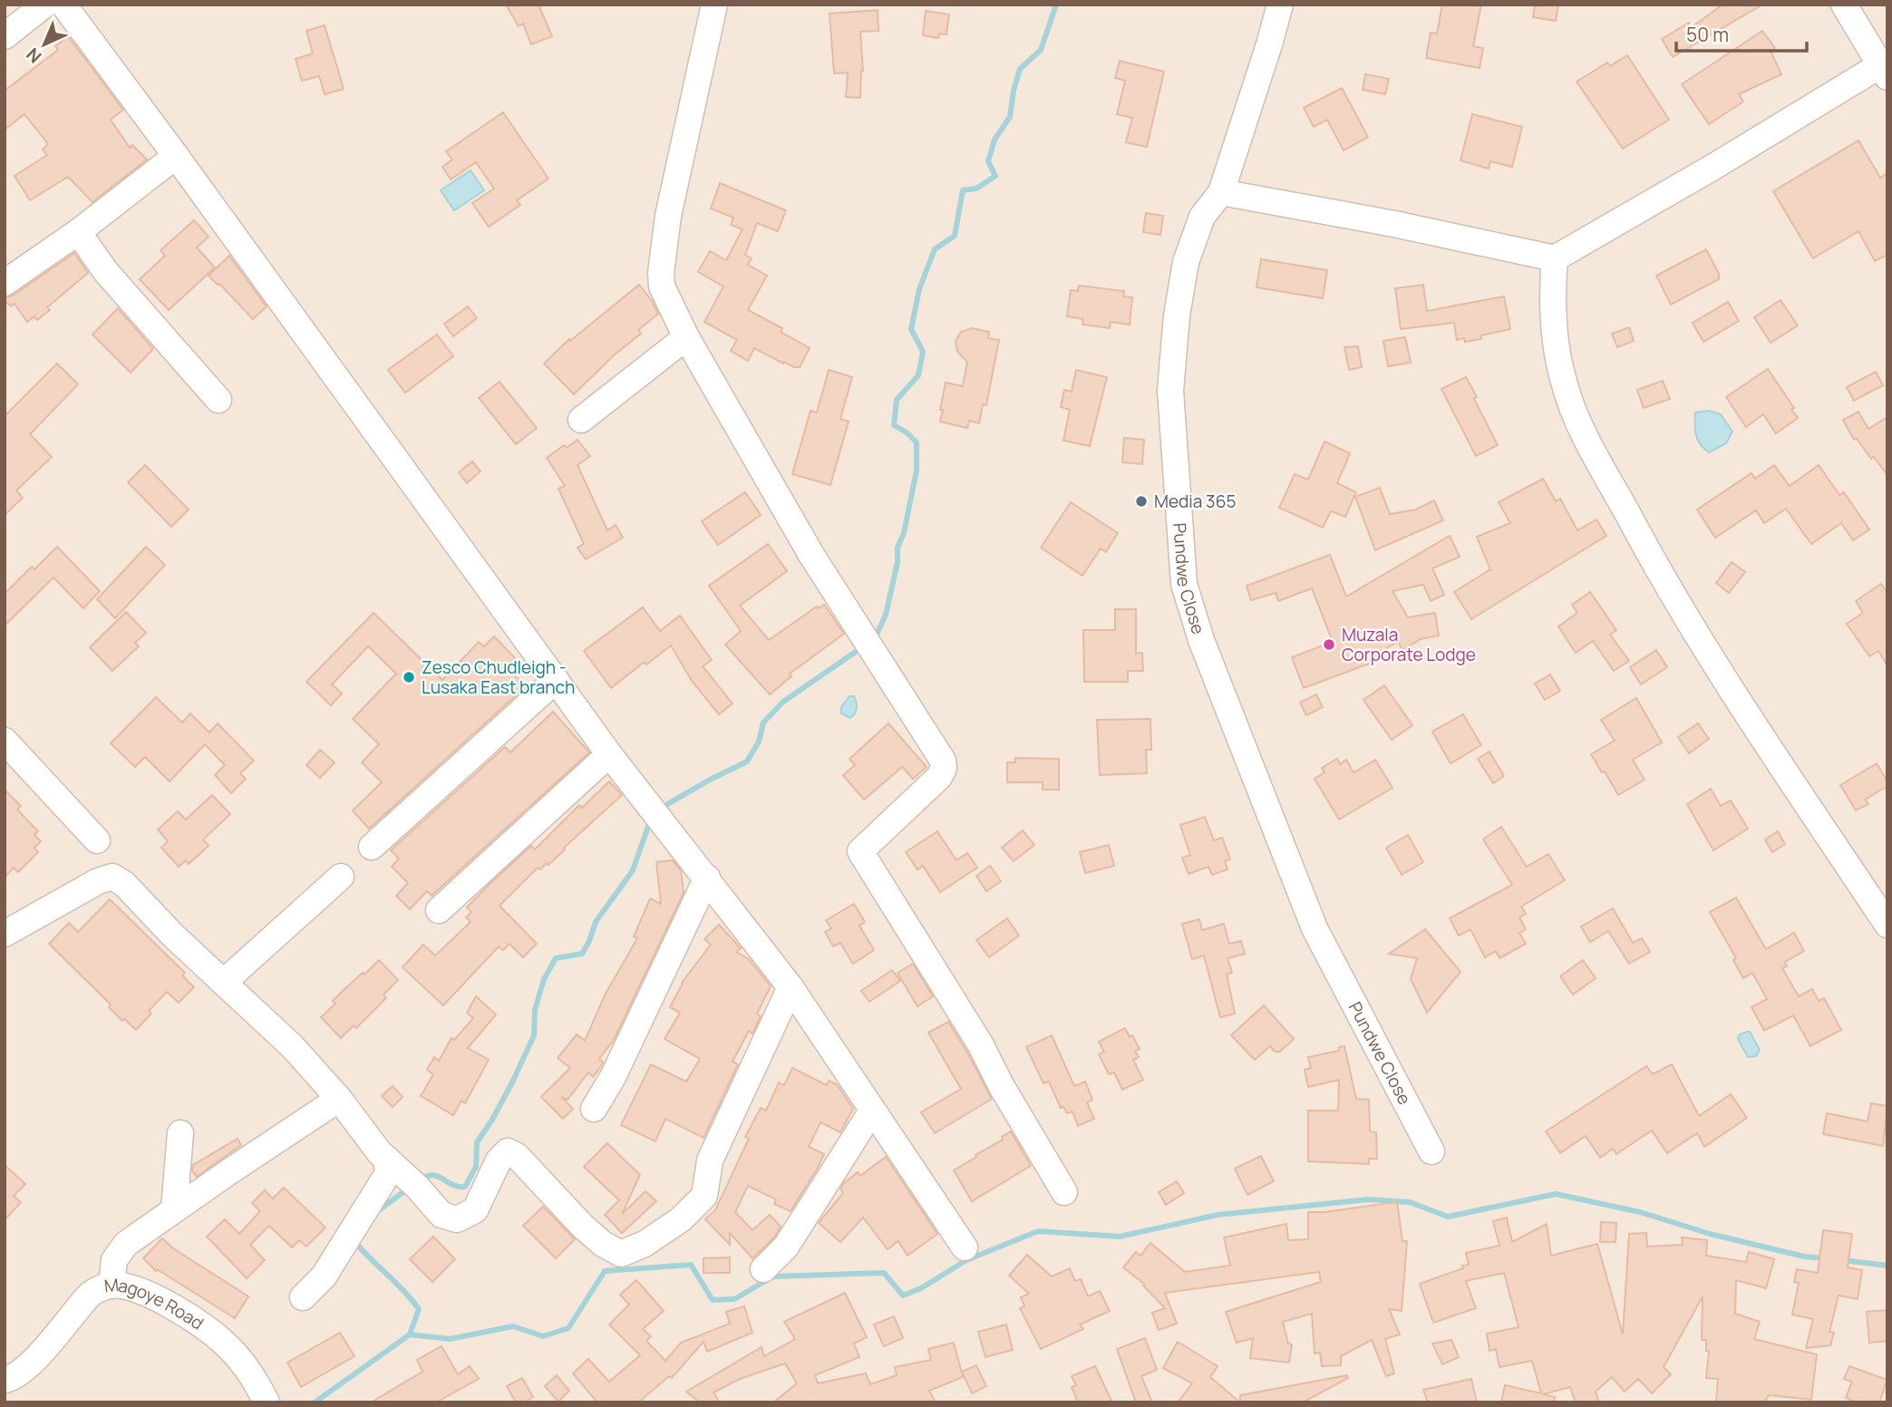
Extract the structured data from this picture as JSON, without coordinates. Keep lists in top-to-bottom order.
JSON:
{
  "streets": {
    "street": ["Pundwe Close", "Magoye Road"]
  },
  "places": ["Media 365", "Muzala Corporate Lodge", "Zesco Chudleigh - Lusaka East branch"],
  "scale_bar": "50 m",
  "north": "bottom left"
}
